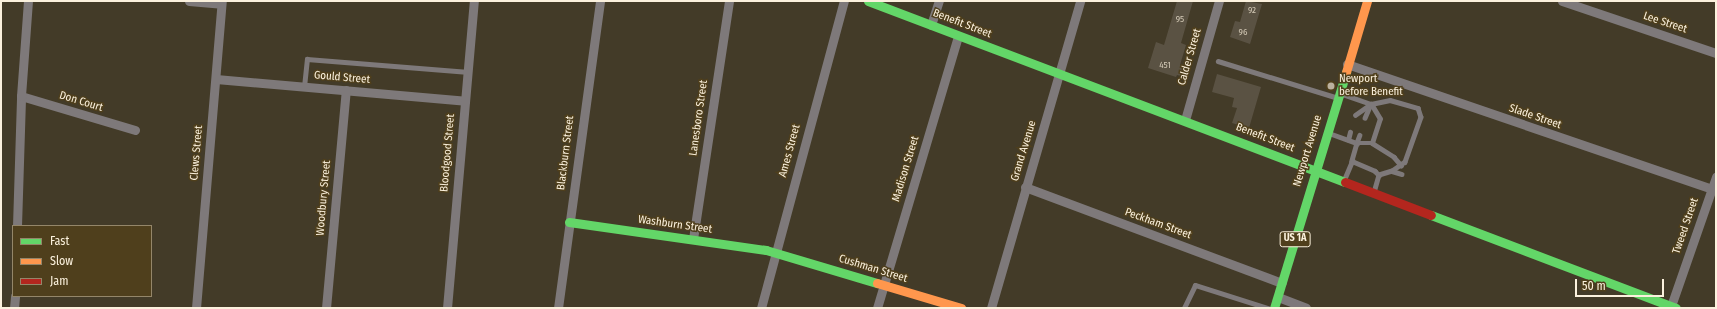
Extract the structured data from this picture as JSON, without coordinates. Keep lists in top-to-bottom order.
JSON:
{
  "streets": {
    "street": [
      "Lee Street",
      "Benefit Street",
      "Calder Street",
      "Gould Street",
      "Don Court",
      "Slade Street",
      "Lanesboro Street",
      "Ames Street",
      "Grand Avenue",
      "Newport Avenue",
      "Clews Street",
      "Bloodgood Street",
      "Blackburn Street",
      "Madison Street",
      "Woodbury Street",
      "Peckham Street",
      "Washburn Street",
      "Tweed Street",
      "US 1A",
      "Cushman Street"
    ]
  },
  "crossings": [
    ["Benefit Street", "Calder Street"],
    ["Benefit Street", "Grand Avenue"],
    ["Benefit Street", "Newport Avenue"],
    ["Benefit Street", "Madison Street"],
    ["Benefit Street", "Tweed Street"],
    ["Gould Street", "Clews Street"],
    ["Gould Street", "Bloodgood Street"],
    ["Gould Street", "Woodbury Street"],
    ["Slade Street", "Newport Avenue"],
    ["Slade Street", "Tweed Street"],
    ["Lanesboro Street", "Washburn Street"],
    ["Ames Street", "Washburn Street"],
    ["Ames Street", "Cushman Street"],
    ["Grand Avenue", "Peckham Street"],
    ["Newport Avenue", "Peckham Street"],
    ["Blackburn Street", "Washburn Street"],
    ["Madison Street", "Cushman Street"],
    ["Washburn Street", "Cushman Street"]
  ],
  "places": ["Newport before Benefit"],
  "house_numbers": [
    "92",
    "95",
    "96",
    "451"
  ],
  "legend": ["Fast", "Slow", "Jam"],
  "scale_bar": "50 m"
}
